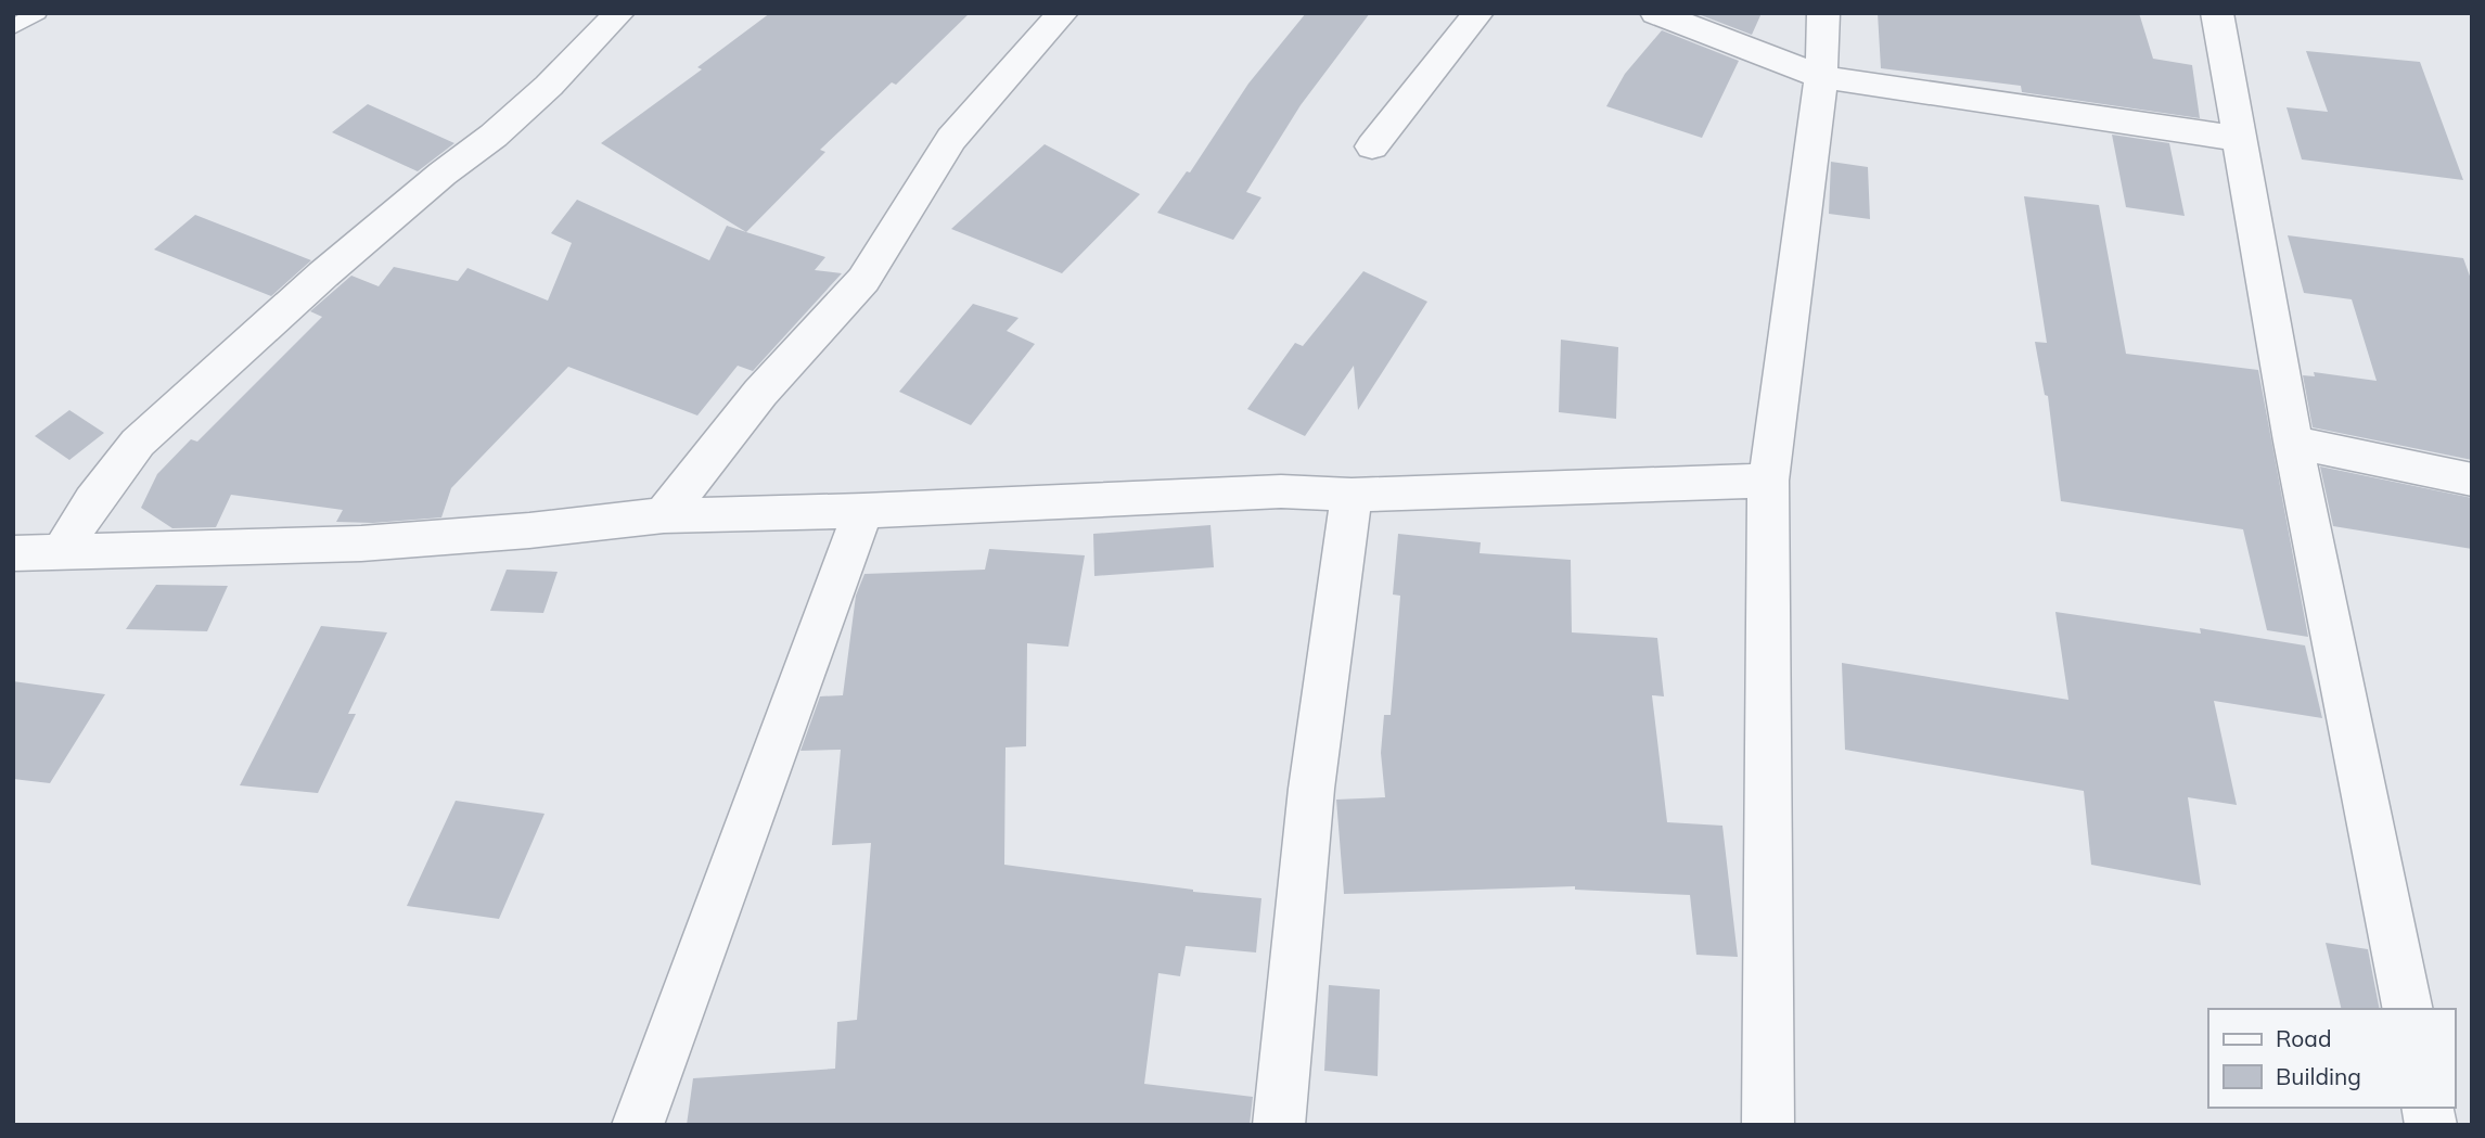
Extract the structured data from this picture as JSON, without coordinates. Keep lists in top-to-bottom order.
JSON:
{
  "legend": ["Road", "Building"]
}
